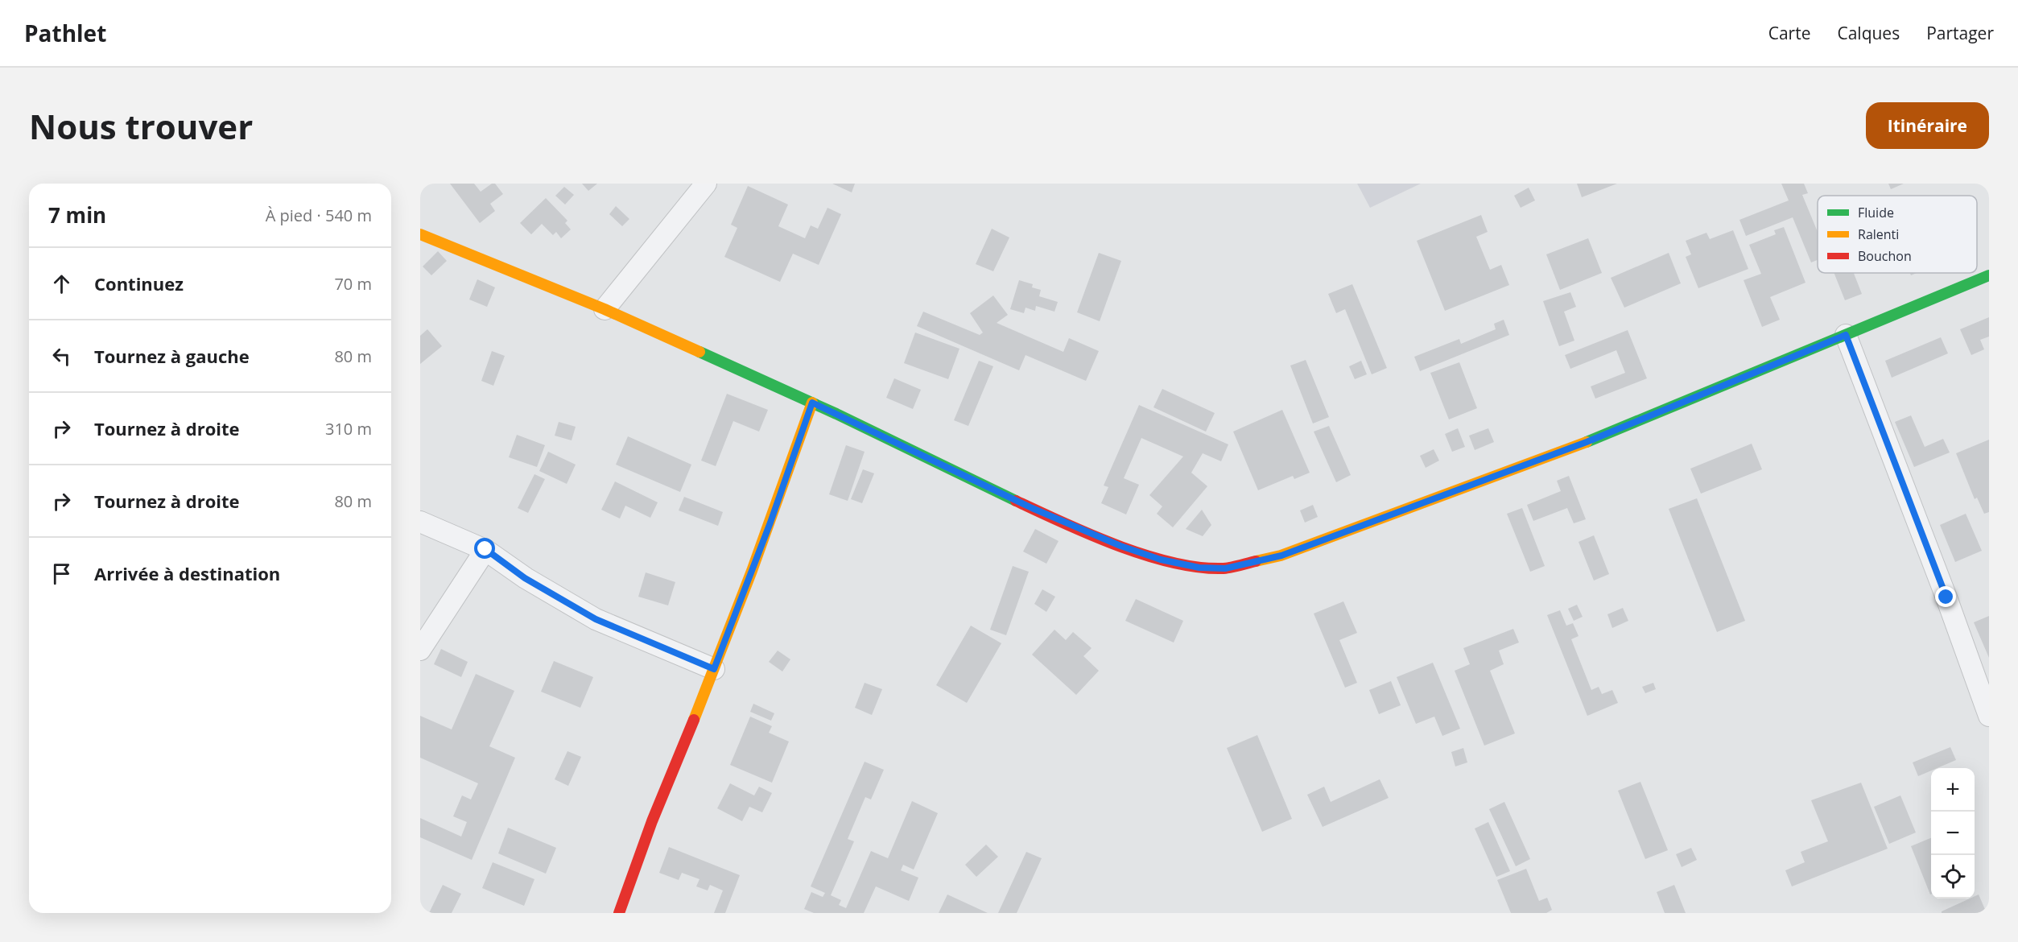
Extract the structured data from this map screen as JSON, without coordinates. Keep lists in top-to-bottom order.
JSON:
{
  "legend": ["Fluide", "Ralenti", "Bouchon"],
  "page": {
    "header": "Pathlet",
    "nav": ["Carte", "Calques", "Partager"],
    "buttons": "Itinéraire",
    "title": "Nous trouver",
    "heading": ["7 min", "À pied · 540 m"],
    "list": [
      ["Continuez", "70 m"],
      ["Tournez à gauche", "80 m"],
      ["Tournez à droite", "310 m"],
      ["Tournez à droite", "80 m"],
      "Arrivée à destination"
    ],
    "map_buttons": ["+", "−"]
  }
}
